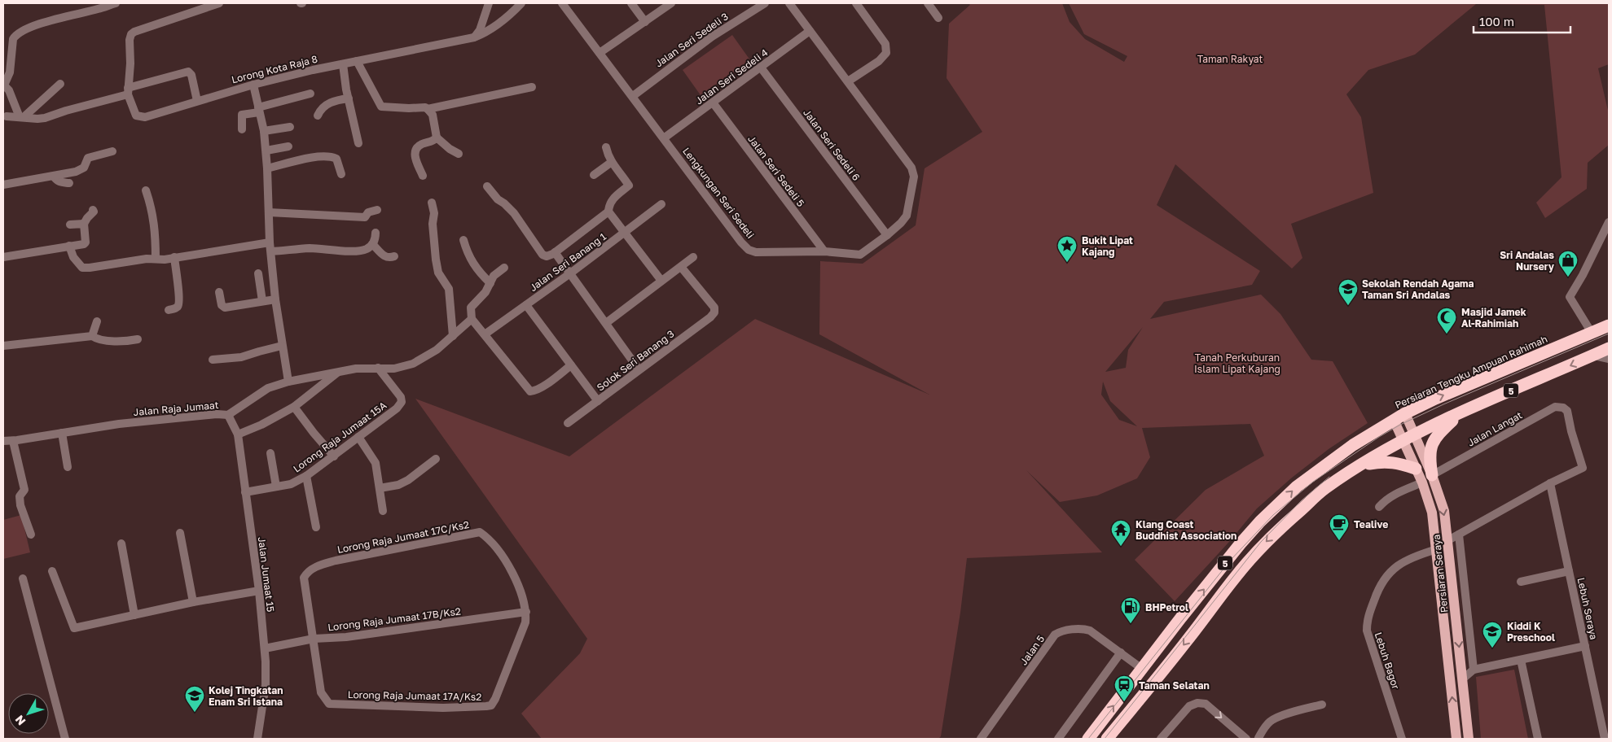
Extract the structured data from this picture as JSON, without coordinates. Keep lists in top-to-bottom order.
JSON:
{
  "streets": {
    "highway": ["Persiaran Tengku Ampuan Rahimah", "5"],
    "main road": ["Persiaran Seraya"],
    "street": [
      "Jalan Seri Sedeli 3",
      "Lorong Kota Raja 8",
      "Jalan Seri Sedeli 4",
      "Jalan Seri Sedeli 6",
      "Jalan Seri Sedeli 5",
      "Lengkungan Seri Sedeli",
      "Jalan Seri Banang 1",
      "Solok Seri Banang 3",
      "Jalan Raja Jumaat",
      "Jalan Langat",
      "Lorong Raja Jumaat 15A",
      "Lorong Raja Jumaat 17C/Ks2",
      "Jalan Jumaat 15",
      "Lebuh Seraya",
      "Lorong Raja Jumaat 17B/Ks2",
      "Jalan 5",
      "Lebuh Bagor",
      "Lorong Raja Jumaat 17A/Ks2"
    ]
  },
  "crossings": [
    ["Jalan Seri Sedeli 3", "Lengkungan Seri Sedeli"],
    ["Jalan Seri Sedeli 4", "Jalan Seri Sedeli 6"],
    ["Jalan Seri Sedeli 4", "Jalan Seri Sedeli 5"],
    ["Jalan Seri Sedeli 4", "Lengkungan Seri Sedeli"],
    ["Jalan Seri Sedeli 6", "Lengkungan Seri Sedeli"],
    ["Jalan Seri Sedeli 5", "Lengkungan Seri Sedeli"],
    ["Persiaran Tengku Ampuan Rahimah", "Persiaran Seraya"],
    ["Persiaran Tengku Ampuan Rahimah", "Jalan 5"],
    ["5", "Persiaran Seraya"],
    ["Jalan Raja Jumaat", "Lorong Raja Jumaat 15A"],
    ["Jalan Raja Jumaat", "Jalan Jumaat 15"],
    ["Jalan Langat", "Persiaran Seraya"],
    ["Jalan Langat", "Lebuh Seraya"],
    ["Lorong Raja Jumaat 15A", "Jalan Jumaat 15"],
    ["Lorong Raja Jumaat 17C/Ks2", "Lorong Raja Jumaat 17B/Ks2"],
    ["Lorong Raja Jumaat 17C/Ks2", "Lorong Raja Jumaat 17A/Ks2"],
    ["Persiaran Seraya", "Lebuh Bagor"],
    ["Jalan Jumaat 15", "Lorong Raja Jumaat 17B/Ks2"],
    ["Lorong Raja Jumaat 17B/Ks2", "Lorong Raja Jumaat 17A/Ks2"]
  ],
  "parks": ["Taman Rakyat", "Tanah Perkuburan Islam Lipat Kajang"],
  "places": {
    "place": ["Bukit Lipat Kajang"],
    "shop": ["Sri Andalas Nursery"],
    "school or university": ["Sekolah Rendah Agama Taman Sri Andalas", "Kiddi K Preschool", "Kolej Tingkatan Enam Sri Istana"],
    "mosque": ["Masjid Jamek Al-Rahimiah"],
    "cafe": ["Tealive"],
    "temple": ["Klang Coast Buddhist Association"],
    "fuel station": ["BHPetrol"],
    "station": ["Taman Selatan"]
  },
  "scale_bar": "100 m",
  "north": "bottom left"
}
